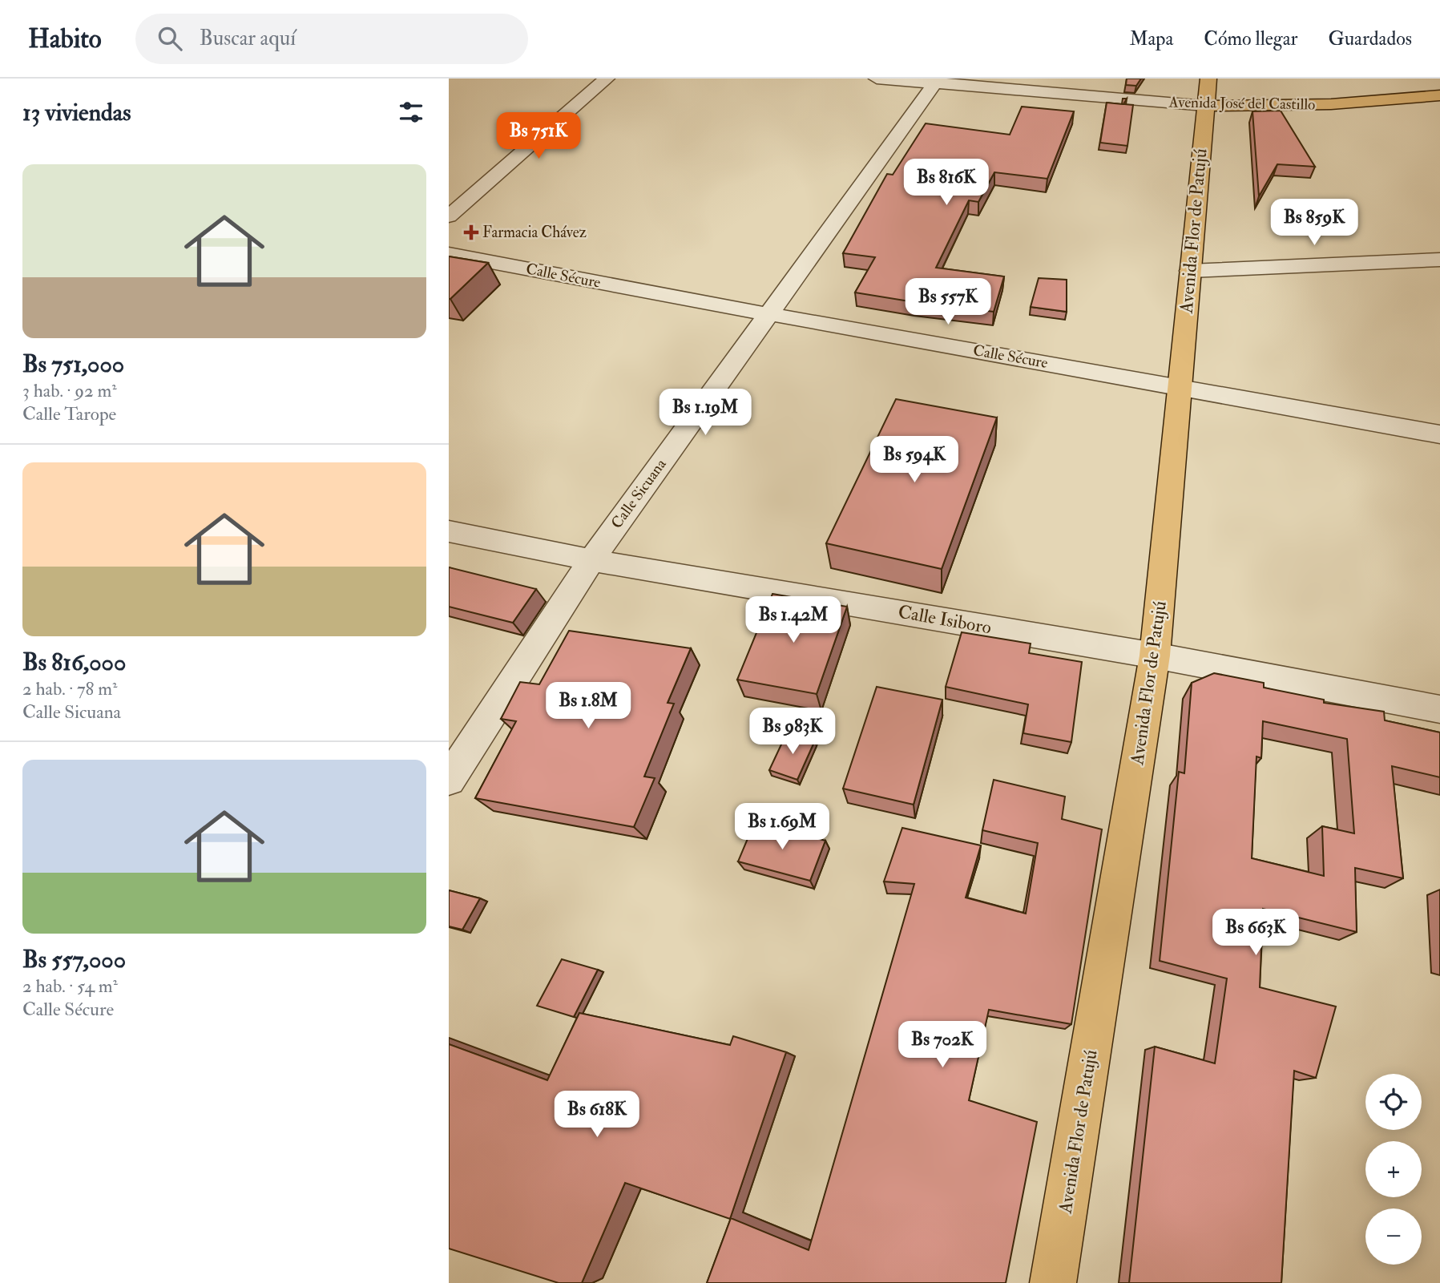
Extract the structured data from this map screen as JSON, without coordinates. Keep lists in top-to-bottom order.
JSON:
{
  "streets": {
    "main road": ["Avenida José del Castillo", "Avenida Flor de Patujú"],
    "street": ["Calle Sécure", "Calle Sicuana", "Calle Isiboro"]
  },
  "crossings": [
    ["Avenida José del Castillo", "Avenida Flor de Patujú"],
    ["Avenida José del Castillo", "Calle Sicuana"],
    ["Avenida Flor de Patujú", "Calle Sécure"],
    ["Avenida Flor de Patujú", "Calle Isiboro"],
    ["Calle Sécure", "Calle Sicuana"],
    ["Calle Sicuana", "Calle Isiboro"]
  ],
  "places": {
    "health": ["Farmacia Chávez"]
  },
  "page": {
    "header": "Habito",
    "search": "Buscar aquí",
    "nav": ["Mapa", "Cómo llegar", "Guardados"],
    "heading": "13 viviendas",
    "price": [
      "Bs 751K",
      "Bs 816K",
      "Bs 859K",
      "Bs 557K",
      "Bs 1.19M",
      "Bs 594K",
      "Bs 1.42M",
      "Bs 1.8M",
      "Bs 983K",
      "Bs 1.69M",
      "Bs 663K",
      "Bs 702K",
      "Bs 618K"
    ],
    "list": [
      {
        "name": "Bs 751,000",
        "note": "3 hab. · 92 m² · Calle Tarope"
      },
      {
        "name": "Bs 816,000",
        "note": "2 hab. · 78 m² · Calle Sicuana"
      },
      {
        "name": "Bs 557,000",
        "note": "2 hab. · 54 m² · Calle Sécure"
      }
    ],
    "map_buttons": ["+", "−"]
  }
}
